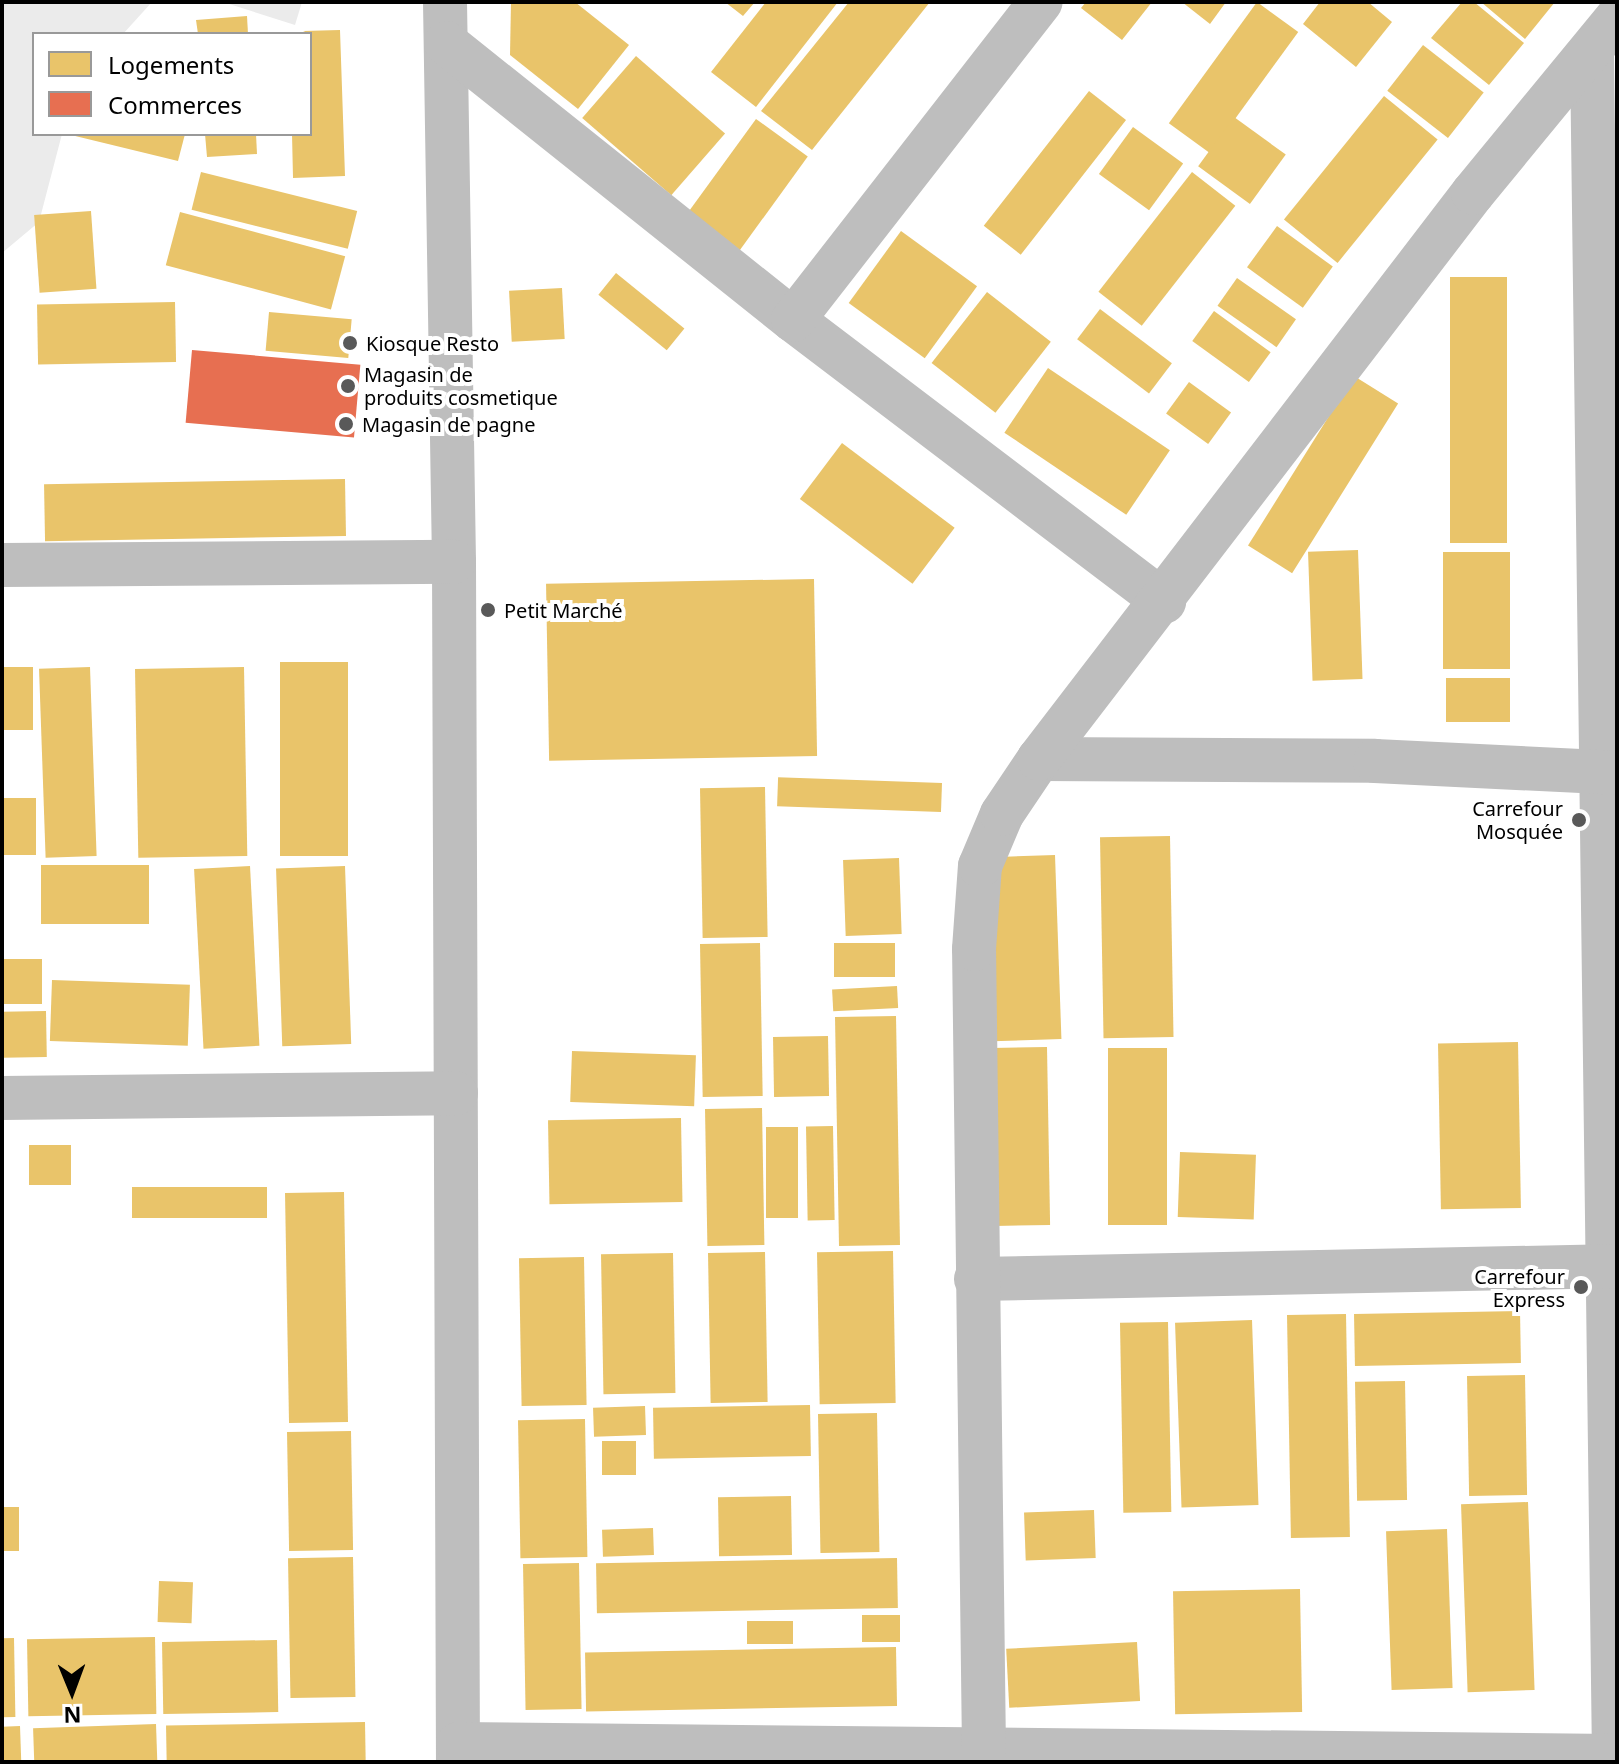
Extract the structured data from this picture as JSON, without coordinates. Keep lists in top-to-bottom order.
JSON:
{
  "places": [
    "Kiosque Resto",
    "Magasin de produits cosmetique",
    "Magasin de pagne",
    "Petit Marché",
    "Carrefour Mosquée",
    "Carrefour Express"
  ],
  "legend": ["Logements", "Commerces"],
  "north": "bottom"
}
